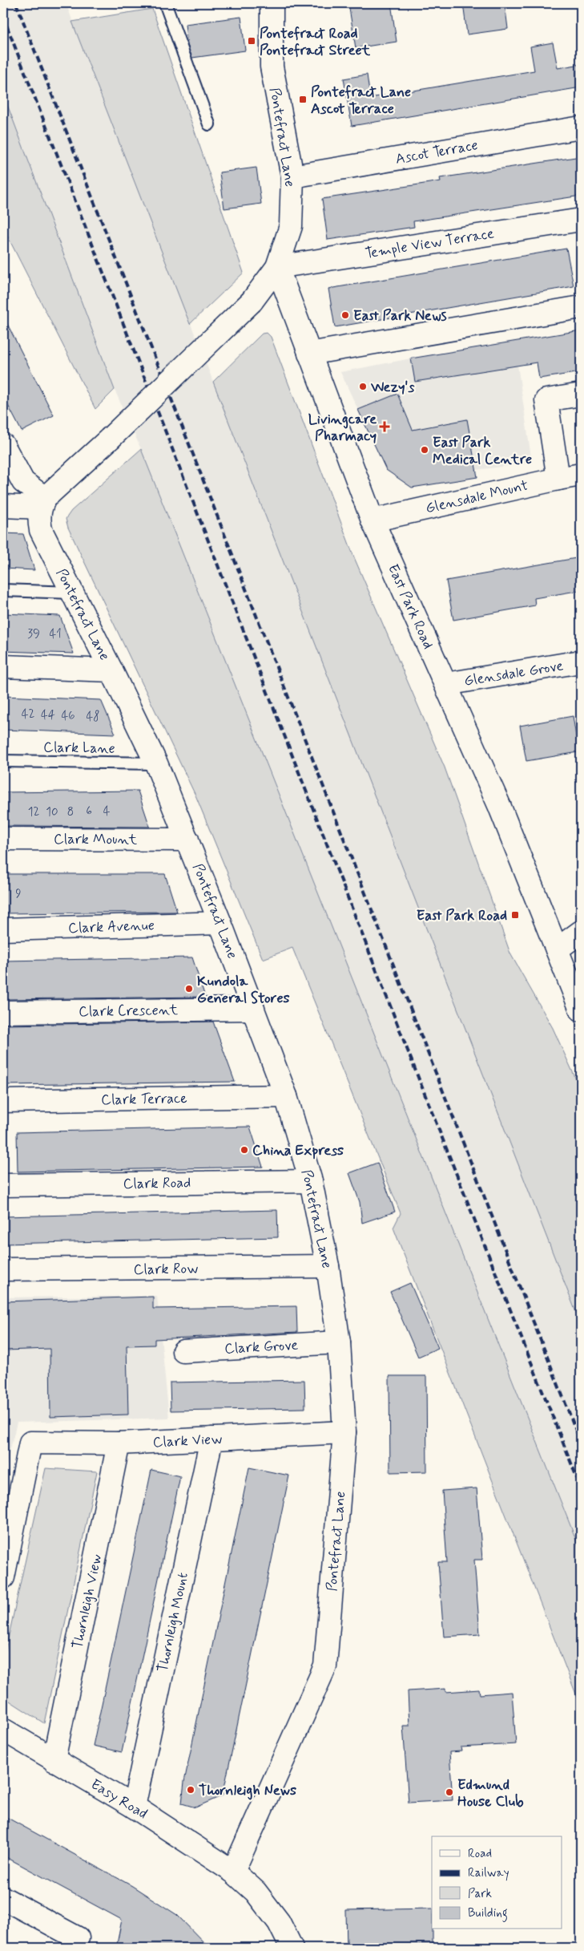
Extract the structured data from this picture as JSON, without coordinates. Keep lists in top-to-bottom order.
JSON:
{
  "streets": {
    "street": [
      "Pontefract Lane",
      "Ascot Terrace",
      "Temple View Terrace",
      "Glensdale Mount",
      "East Park Road",
      "Glensdale Grove",
      "Clark Mount",
      "Clark Avenue",
      "Clark Crescent",
      "Clark Terrace",
      "Clark Road",
      "Clark Row",
      "Clark Grove",
      "Clark View",
      "Thornleigh View",
      "Thornleigh Mount",
      "Easy Road"
    ],
    "lane": ["Clark Lane"]
  },
  "crossings": [
    ["Pontefract Lane", "Ascot Terrace"],
    ["Pontefract Lane", "Temple View Terrace"],
    ["Pontefract Lane", "East Park Road"],
    ["Pontefract Lane", "Clark Lane"],
    ["Pontefract Lane", "Clark Mount"],
    ["Pontefract Lane", "Clark Avenue"],
    ["Pontefract Lane", "Clark Crescent"],
    ["Pontefract Lane", "Clark Terrace"],
    ["Pontefract Lane", "Clark Road"],
    ["Pontefract Lane", "Clark Row"],
    ["Pontefract Lane", "Clark Grove"],
    ["Pontefract Lane", "Clark View"],
    ["Pontefract Lane", "Easy Road"],
    ["Temple View Terrace", "East Park Road"],
    ["Glensdale Mount", "East Park Road"],
    ["East Park Road", "Glensdale Grove"],
    ["Clark View", "Thornleigh View"],
    ["Clark View", "Thornleigh Mount"],
    ["Thornleigh View", "Easy Road"],
    ["Thornleigh Mount", "Easy Road"]
  ],
  "places": {
    "transit": ["Pontefract Road Pontefract Street", "Pontefract Lane Ascot Terrace", "East Park Road"],
    "other": [
      "East Park News",
      "Wezy's",
      "East Park Medical Centre",
      "Kundola General Stores",
      "China Express",
      "Thornleigh News",
      "Edmund House Club"
    ],
    "health": ["Livingcare Pharmacy"]
  },
  "house_numbers": [
    "39",
    "41",
    "42",
    "44",
    "46",
    "48",
    "6",
    "4",
    "12",
    "10",
    "8",
    "9"
  ],
  "legend": [
    "Road",
    "Railway",
    "Park",
    "Building"
  ]
}
